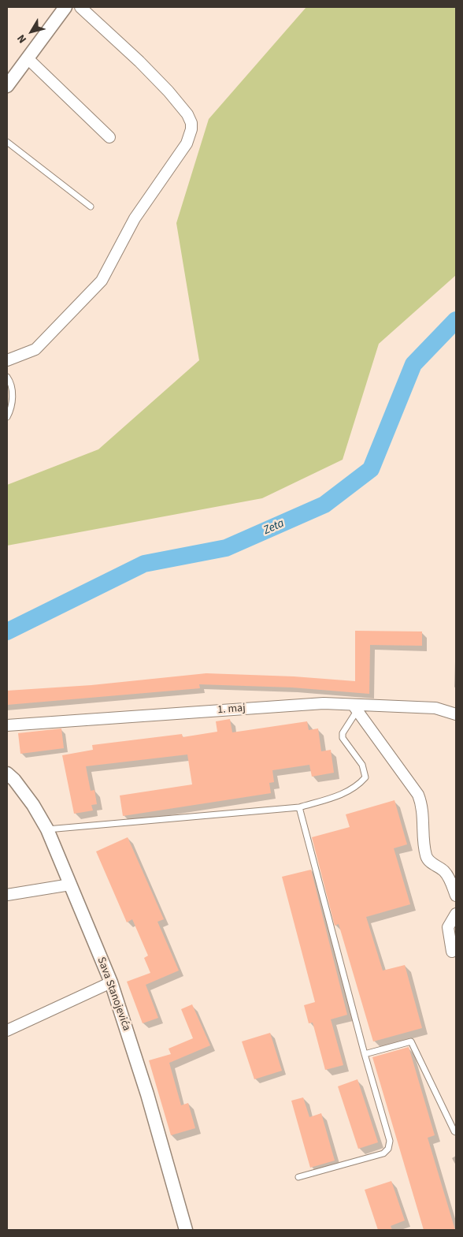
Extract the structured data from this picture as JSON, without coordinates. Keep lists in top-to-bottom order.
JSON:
{
  "streets": {
    "street": ["1. maj", "Sava Stanojevića"]
  },
  "water": ["Zeta"],
  "north": "bottom left"
}
